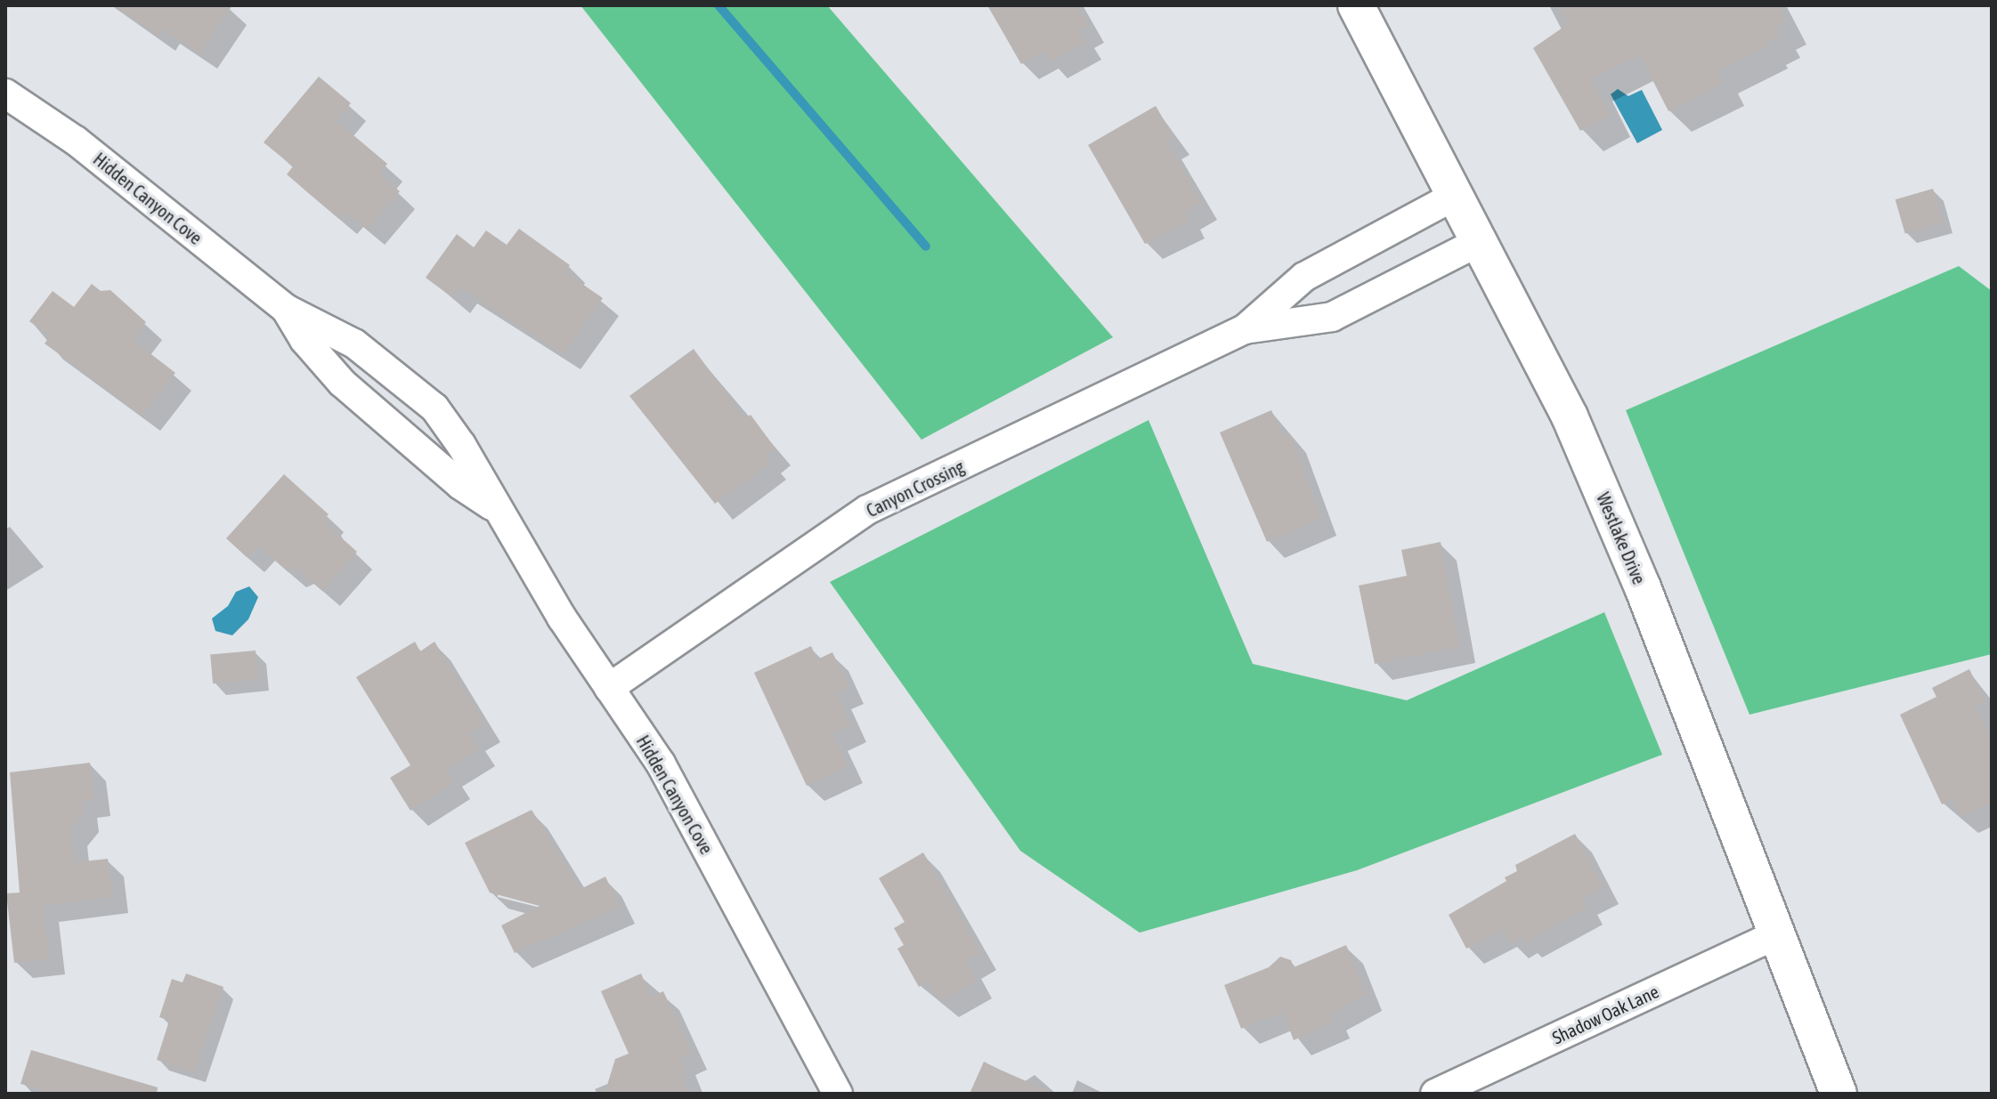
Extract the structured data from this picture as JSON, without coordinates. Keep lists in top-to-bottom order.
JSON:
{
  "streets": {
    "street": [
      "Hidden Canyon Cove",
      "Canyon Crossing",
      "Westlake Drive",
      "Shadow Oak Lane"
    ]
  },
  "crossings": [
    ["Hidden Canyon Cove", "Canyon Crossing"],
    ["Canyon Crossing", "Westlake Drive"],
    ["Westlake Drive", "Shadow Oak Lane"]
  ]
}
